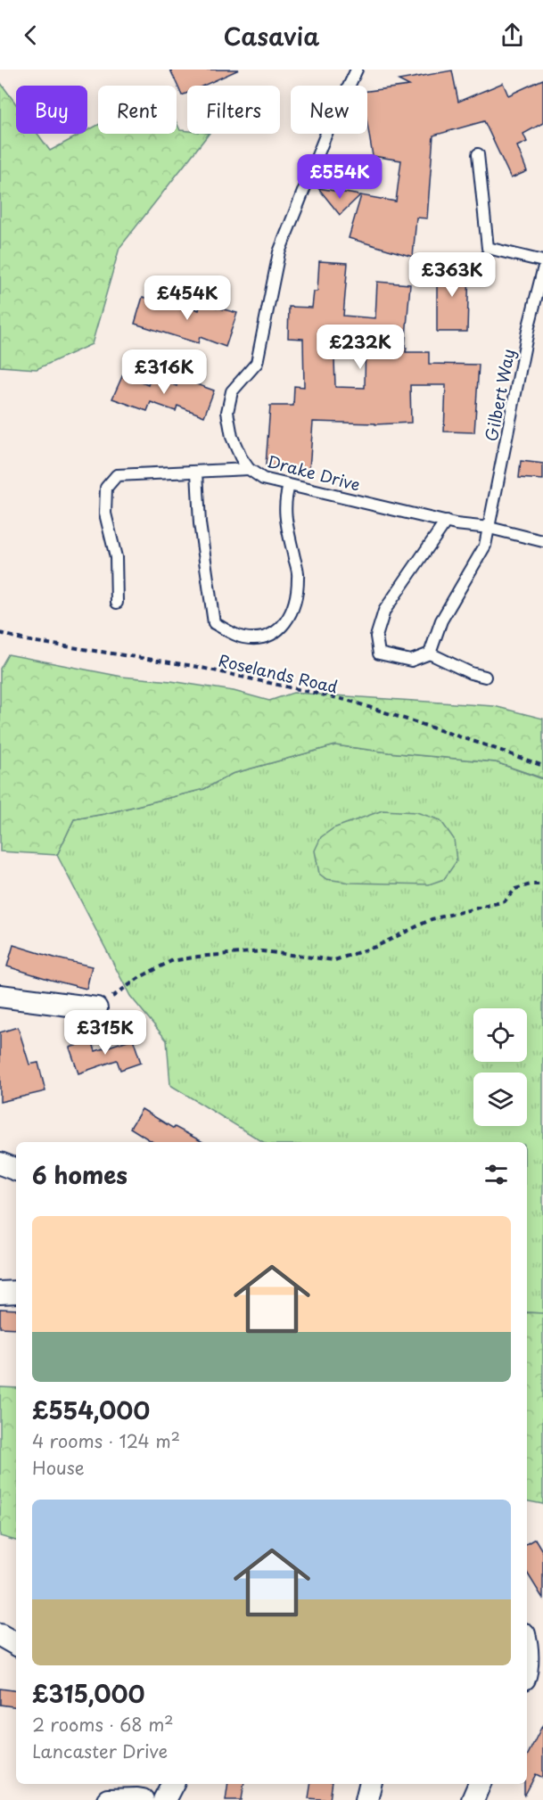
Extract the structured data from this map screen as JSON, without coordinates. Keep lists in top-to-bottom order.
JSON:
{
  "streets": {
    "lane": ["Gilbert Way", "Drake Drive"],
    "path": ["Roselands Road"]
  },
  "crossings": [
    ["Gilbert Way", "Drake Drive"]
  ],
  "page": {
    "header": "Casavia",
    "chip": [
      "Buy",
      "Rent",
      "Filters",
      "New"
    ],
    "price": [
      "£554K",
      "£363K",
      "£454K",
      "£232K",
      "£316K",
      "£315K"
    ],
    "heading": "6 homes",
    "list": [
      {
        "name": "£554,000",
        "note": "4 rooms · 124 m² · House"
      },
      {
        "name": "£315,000",
        "note": "2 rooms · 68 m² · Lancaster Drive"
      }
    ]
  }
}
